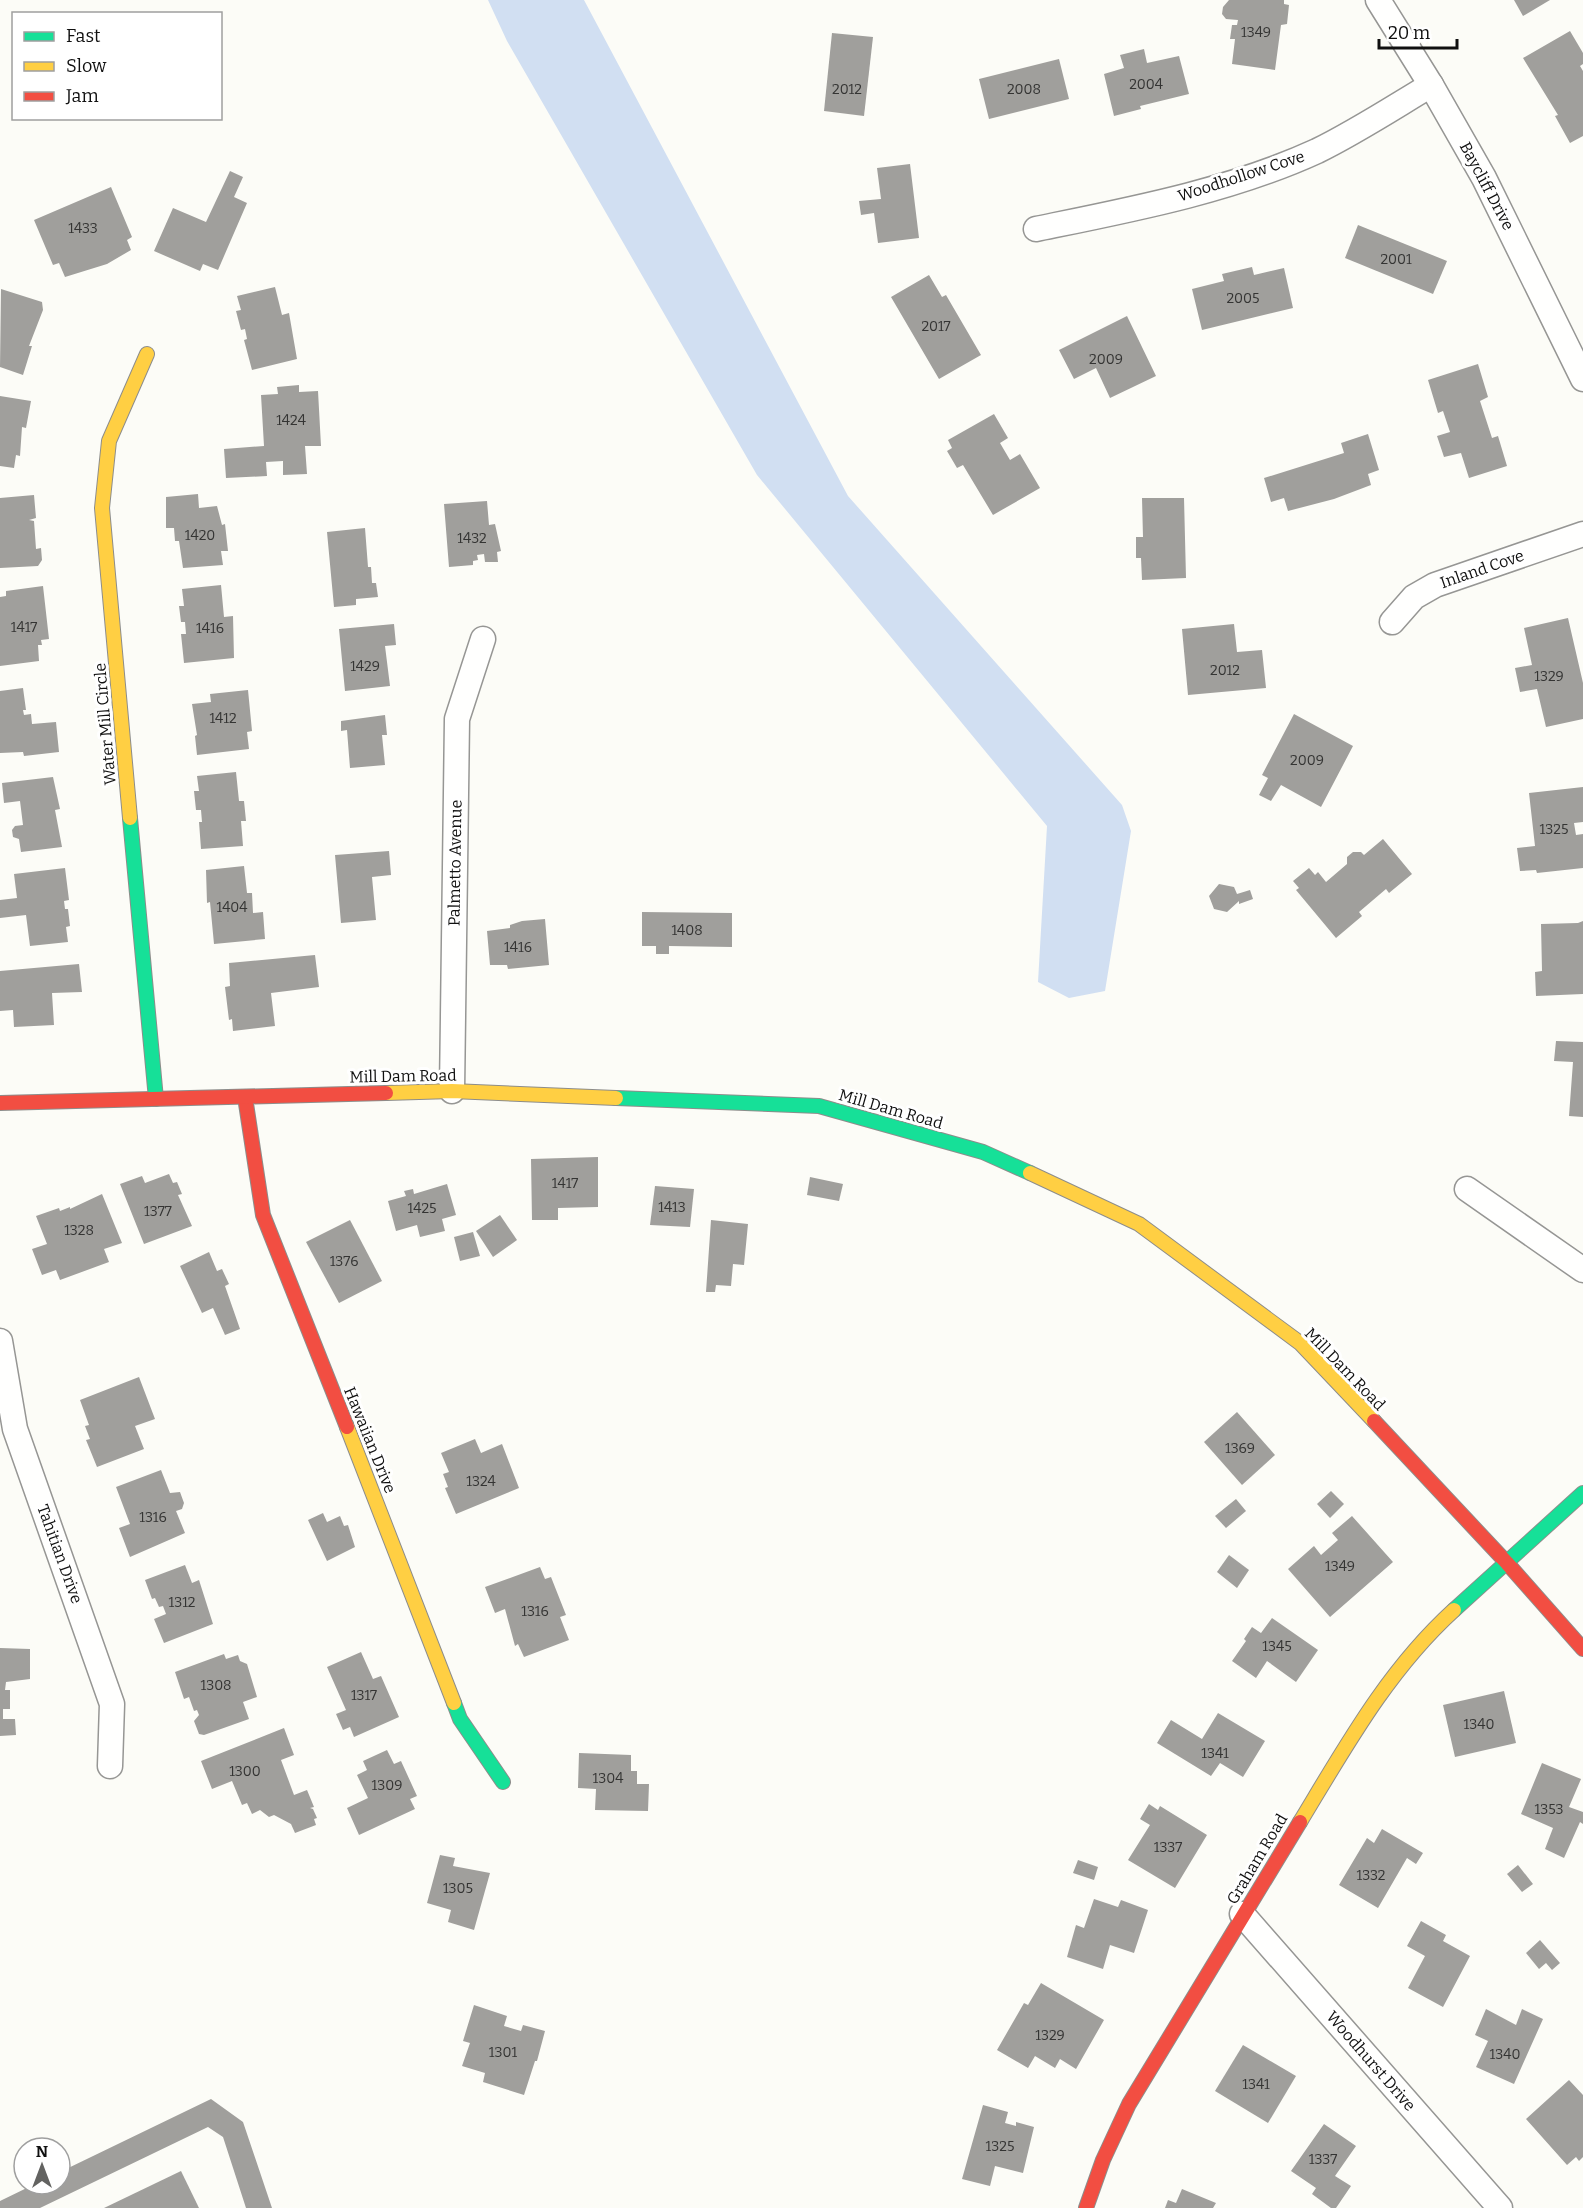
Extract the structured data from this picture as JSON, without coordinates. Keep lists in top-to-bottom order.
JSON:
{
  "streets": {
    "street": [
      "Woodhollow Cove",
      "Baycliff Drive",
      "Inland Cove",
      "Water Mill Circle",
      "Palmetto Avenue",
      "Mill Dam Road",
      "Hawaiian Drive",
      "Tahitian Drive",
      "Graham Road",
      "Woodhurst Drive"
    ]
  },
  "crossings": [
    ["Woodhollow Cove", "Baycliff Drive"],
    ["Water Mill Circle", "Mill Dam Road"],
    ["Palmetto Avenue", "Mill Dam Road"],
    ["Mill Dam Road", "Hawaiian Drive"],
    ["Mill Dam Road", "Graham Road"],
    ["Graham Road", "Woodhurst Drive"]
  ],
  "house_numbers": [
    "1349",
    "2004",
    "2012",
    "2008",
    "1433",
    "2001",
    "2005",
    "2017",
    "2009",
    "1424",
    "1420",
    "1432",
    "1417",
    "1416",
    "1429",
    "2012",
    "1329",
    "1412",
    "2009",
    "1325",
    "1404",
    "1408",
    "1416",
    "1417",
    "1413",
    "1425",
    "1377",
    "1328",
    "1376",
    "1369",
    "1324",
    "1316",
    "1349",
    "1312",
    "1316",
    "1345",
    "1308",
    "1317",
    "1340",
    "1341",
    "1300",
    "1304",
    "1309",
    "1353",
    "1337",
    "1332",
    "1305",
    "1329",
    "1301",
    "1340",
    "1341",
    "1325",
    "1337"
  ],
  "legend": ["Fast", "Slow", "Jam"],
  "scale_bar": "20 m",
  "north": "top"
}
